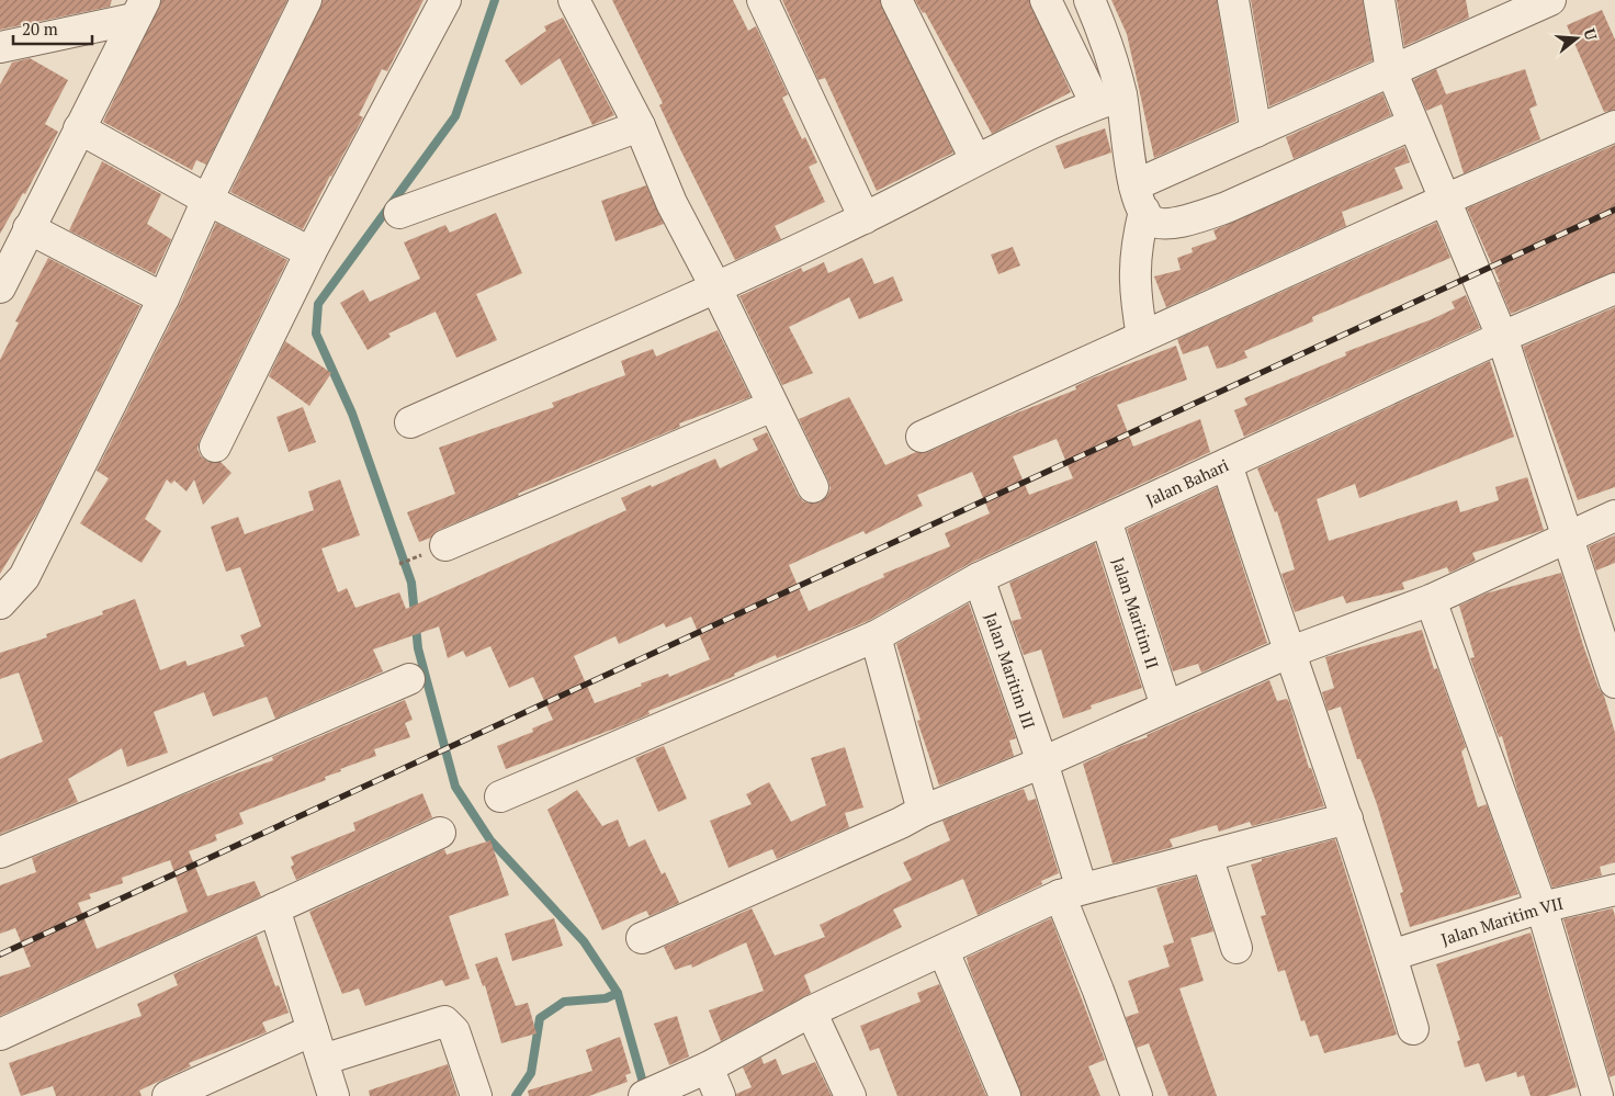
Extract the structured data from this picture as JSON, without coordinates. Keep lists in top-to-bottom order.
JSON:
{
  "streets": {
    "street": [
      "Jalan Bahari",
      "Jalan Maritim II",
      "Jalan Maritim III",
      "Jalan Maritim VII"
    ]
  },
  "crossings": [
    ["Jalan Bahari", "Jalan Maritim II"],
    ["Jalan Bahari", "Jalan Maritim III"]
  ],
  "scale_bar": "20 m",
  "north": "right"
}
